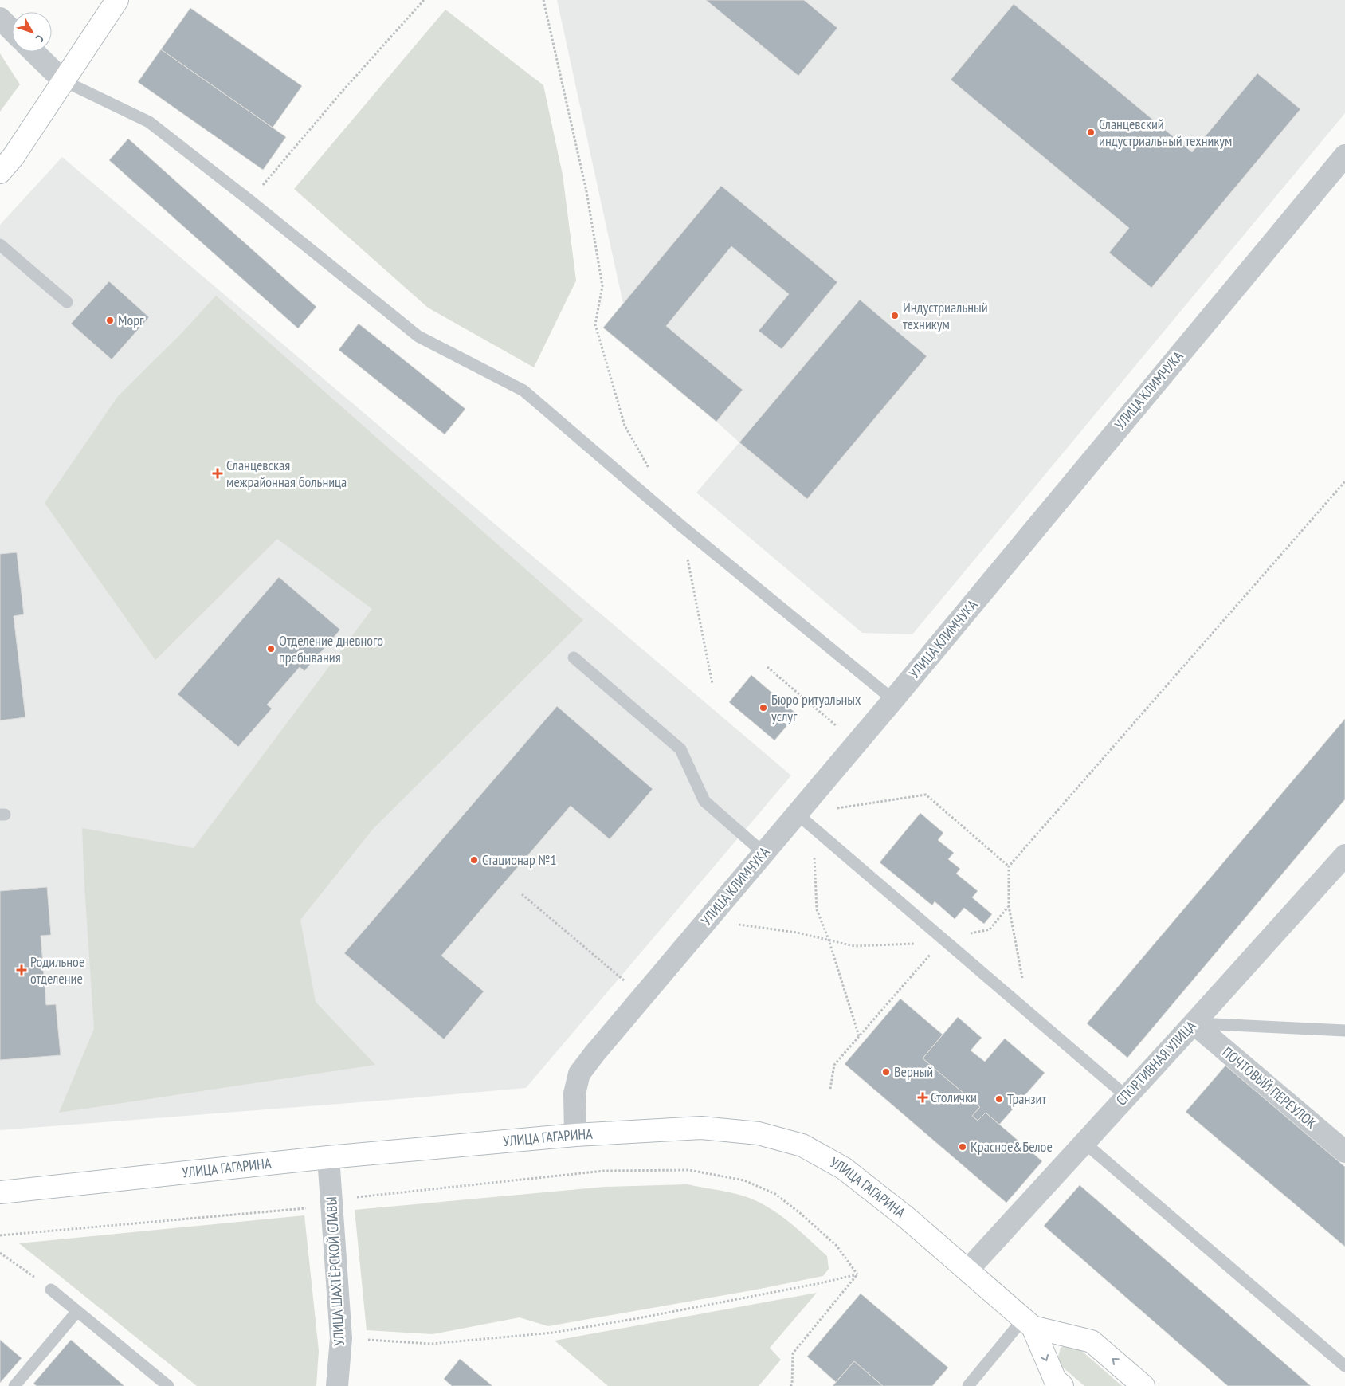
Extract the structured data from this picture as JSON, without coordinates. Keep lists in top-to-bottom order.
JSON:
{
  "streets": {
    "main road": ["УЛИЦА ГАГАРИНА"],
    "street": [
      "УЛИЦА КЛИМЧУКА",
      "СПОРТИВНАЯ УЛИЦА",
      "ПОЧТОВЫЙ ПЕРЕУЛОК",
      "УЛИЦА ШАХТЁРСКОЙ СЛАВЫ"
    ]
  },
  "crossings": [
    ["УЛИЦА КЛИМЧУКА", "УЛИЦА ГАГАРИНА"],
    ["СПОРТИВНАЯ УЛИЦА", "ПОЧТОВЫЙ ПЕРЕУЛОК"],
    ["СПОРТИВНАЯ УЛИЦА", "УЛИЦА ГАГАРИНА"],
    ["УЛИЦА ГАГАРИНА", "УЛИЦА ШАХТЁРСКОЙ СЛАВЫ"]
  ],
  "places": {
    "other": [
      "Сланцевский индустриальный техникум",
      "Индустриальный техникум",
      "Морг",
      "Отделение дневного пребывания",
      "Бюро ритуальных услуг",
      "Стационар №1",
      "Верный",
      "Транзит",
      "Красное&Белое"
    ],
    "health": ["Сланцевская межрайонная больница", "Родильное отделение", "Столички"]
  },
  "north": "bottom right"
}
